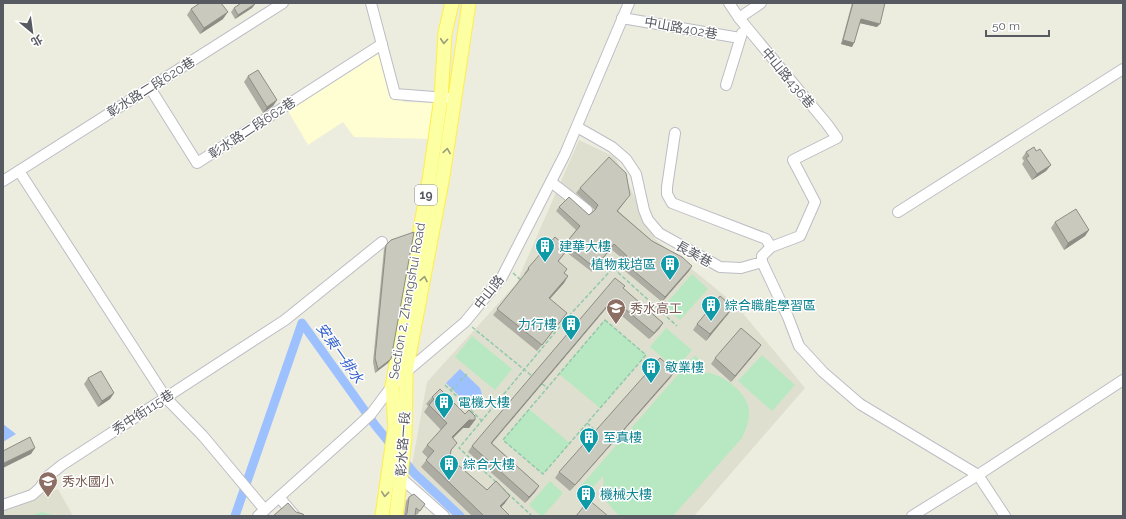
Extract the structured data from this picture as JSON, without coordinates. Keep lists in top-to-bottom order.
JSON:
{
  "streets": {
    "main road": ["19", "Section 2, Zhangshui Road", "彰水路一段"],
    "street": [
      "中山路402巷",
      "中山路436巷",
      "彰水路二段620巷",
      "彰水路二段662巷",
      "長美巷",
      "中山路",
      "秀中街115巷"
    ]
  },
  "crossings": [
    ["中山路402巷", "中山路"],
    ["彰水路二段620巷", "彰水路二段662巷"],
    ["長美巷", "中山路"],
    ["中山路", "Section 2, Zhangshui Road"],
    ["中山路", "彰水路一段"],
    ["Section 2, Zhangshui Road", "彰水路一段"]
  ],
  "water": ["安東一排水"],
  "places": {
    "building": [
      "建華大樓",
      "植物栽培區",
      "綜合職能學習區",
      "力行樓",
      "敬業樓",
      "電機大樓",
      "至真樓",
      "綜合大樓",
      "機械大樓"
    ],
    "school or university": ["秀水高工", "秀水國小"]
  },
  "scale_bar": "50 m",
  "north": "bottom right"
}
